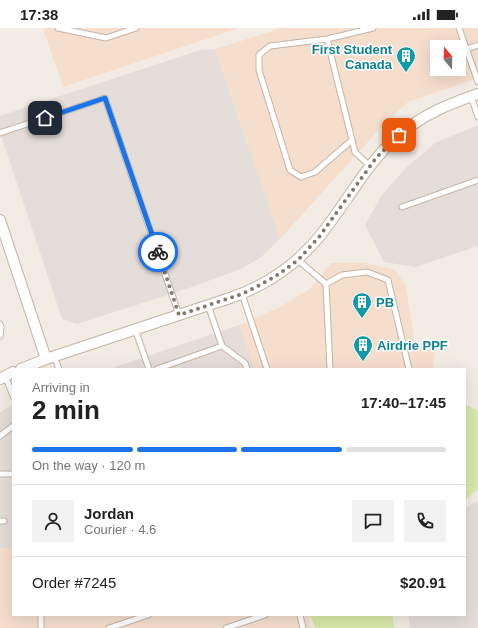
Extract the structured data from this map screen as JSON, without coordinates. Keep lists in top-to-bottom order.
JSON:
{
  "places": {
    "building": ["First Student Canada", "PB", "Airdrie PPF"]
  },
  "north": "top",
  "page": {
    "status": "17:38",
    "heading": ["2 min", "Arriving in", "17:40–17:45"],
    "panel": [
      "Jordan",
      "Courier · 4.6",
      "Order #7245",
      "$20.91"
    ],
    "bar": "On the way · 120 m"
  }
}
